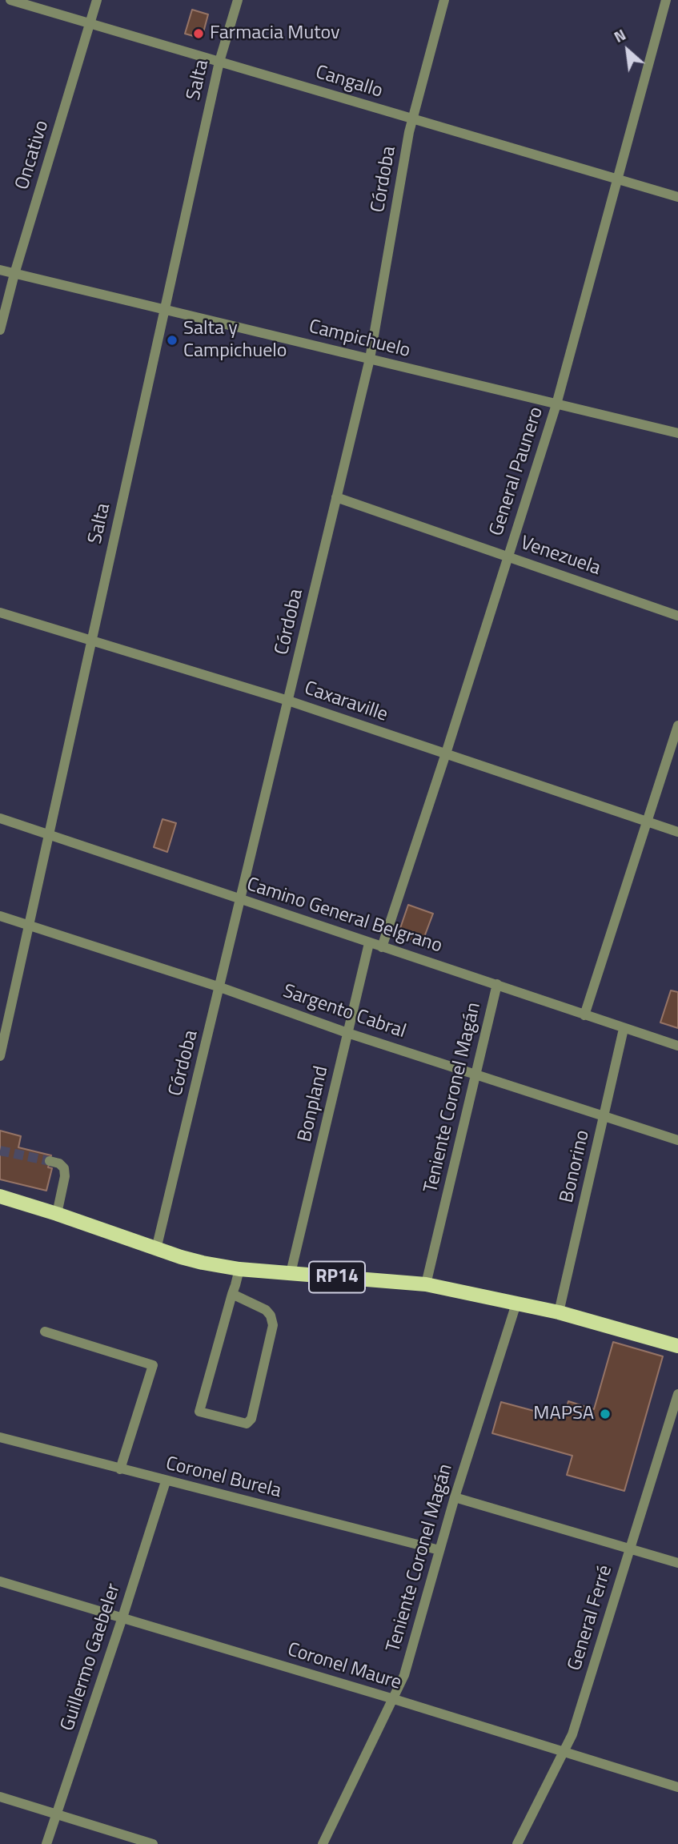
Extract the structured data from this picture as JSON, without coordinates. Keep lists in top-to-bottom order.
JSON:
{
  "streets": {
    "main road": ["RP14"],
    "street": [
      "Salta",
      "Cangallo",
      "Oncativo",
      "Córdoba",
      "Campichuelo",
      "General Paunero",
      "Venezuela",
      "Caxaraville",
      "Camino General Belgrano",
      "Sargento Cabral",
      "Teniente Coronel Magán",
      "Bonpland",
      "Bonorino",
      "Coronel Burela",
      "General Ferré",
      "Guillermo Gaebeler",
      "Coronel Maure"
    ]
  },
  "crossings": [
    ["Salta", "Cangallo"],
    ["Salta", "Campichuelo"],
    ["Salta", "Caxaraville"],
    ["Salta", "Camino General Belgrano"],
    ["Salta", "Sargento Cabral"],
    ["Cangallo", "Oncativo"],
    ["Cangallo", "Córdoba"],
    ["Cangallo", "General Paunero"],
    ["Oncativo", "Campichuelo"],
    ["Córdoba", "Campichuelo"],
    ["Córdoba", "Venezuela"],
    ["Córdoba", "Caxaraville"],
    ["Córdoba", "Camino General Belgrano"],
    ["Córdoba", "Sargento Cabral"],
    ["Córdoba", "RP14"],
    ["Campichuelo", "General Paunero"],
    ["General Paunero", "Venezuela"],
    ["General Paunero", "Caxaraville"],
    ["General Paunero", "Camino General Belgrano"],
    ["Camino General Belgrano", "Teniente Coronel Magán"],
    ["Camino General Belgrano", "Bonpland"],
    ["Camino General Belgrano", "Bonorino"],
    ["Sargento Cabral", "Teniente Coronel Magán"],
    ["Sargento Cabral", "Bonpland"],
    ["Sargento Cabral", "Bonorino"],
    ["Teniente Coronel Magán", "RP14"],
    ["Teniente Coronel Magán", "Coronel Burela"],
    ["Teniente Coronel Magán", "Coronel Maure"],
    ["Bonpland", "RP14"],
    ["Bonorino", "RP14"],
    ["Coronel Burela", "Guillermo Gaebeler"],
    ["General Ferré", "Coronel Maure"],
    ["Guillermo Gaebeler", "Coronel Maure"]
  ],
  "places": ["Farmacia Mutov", "Salta y Campichuelo", "MAPSA"],
  "north": "top left"
}
